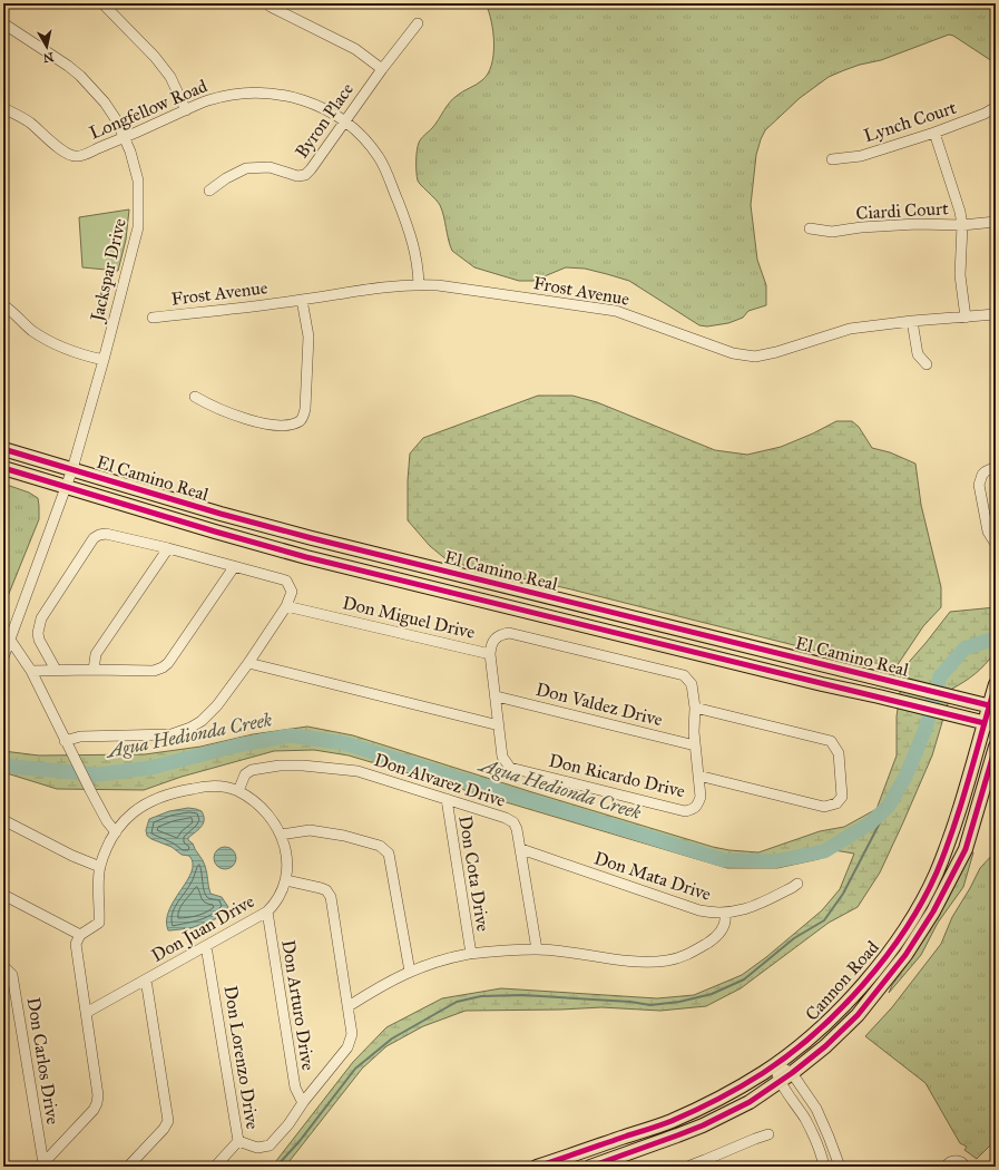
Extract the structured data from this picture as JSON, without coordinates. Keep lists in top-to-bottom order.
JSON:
{
  "streets": {
    "main road": ["El Camino Real", "Cannon Road"],
    "street": [
      "Longfellow Road",
      "Byron Place",
      "Lynch Court",
      "Ciardi Court",
      "Jackspar Drive",
      "Frost Avenue",
      "Don Miguel Drive",
      "Don Valdez Drive",
      "Don Ricardo Drive",
      "Don Alvarez Drive",
      "Don Cota Drive",
      "Don Mata Drive",
      "Don Juan Drive",
      "Don Arturo Drive",
      "Don Lorenzo Drive",
      "Don Carlos Drive"
    ]
  },
  "crossings": [
    ["Longfellow Road", "Byron Place"],
    ["Longfellow Road", "Jackspar Drive"],
    ["Longfellow Road", "Frost Avenue"],
    ["Jackspar Drive", "El Camino Real"],
    ["El Camino Real", "Cannon Road"],
    ["Don Miguel Drive", "Don Valdez Drive"],
    ["Don Miguel Drive", "Don Ricardo Drive"],
    ["Don Valdez Drive", "Don Ricardo Drive"],
    ["Don Alvarez Drive", "Don Cota Drive"],
    ["Don Alvarez Drive", "Don Mata Drive"],
    ["Don Alvarez Drive", "Don Juan Drive"],
    ["Don Juan Drive", "Don Arturo Drive"],
    ["Don Juan Drive", "Don Lorenzo Drive"]
  ],
  "water": ["Agua Hedionda Creek"],
  "north": "bottom"
}
